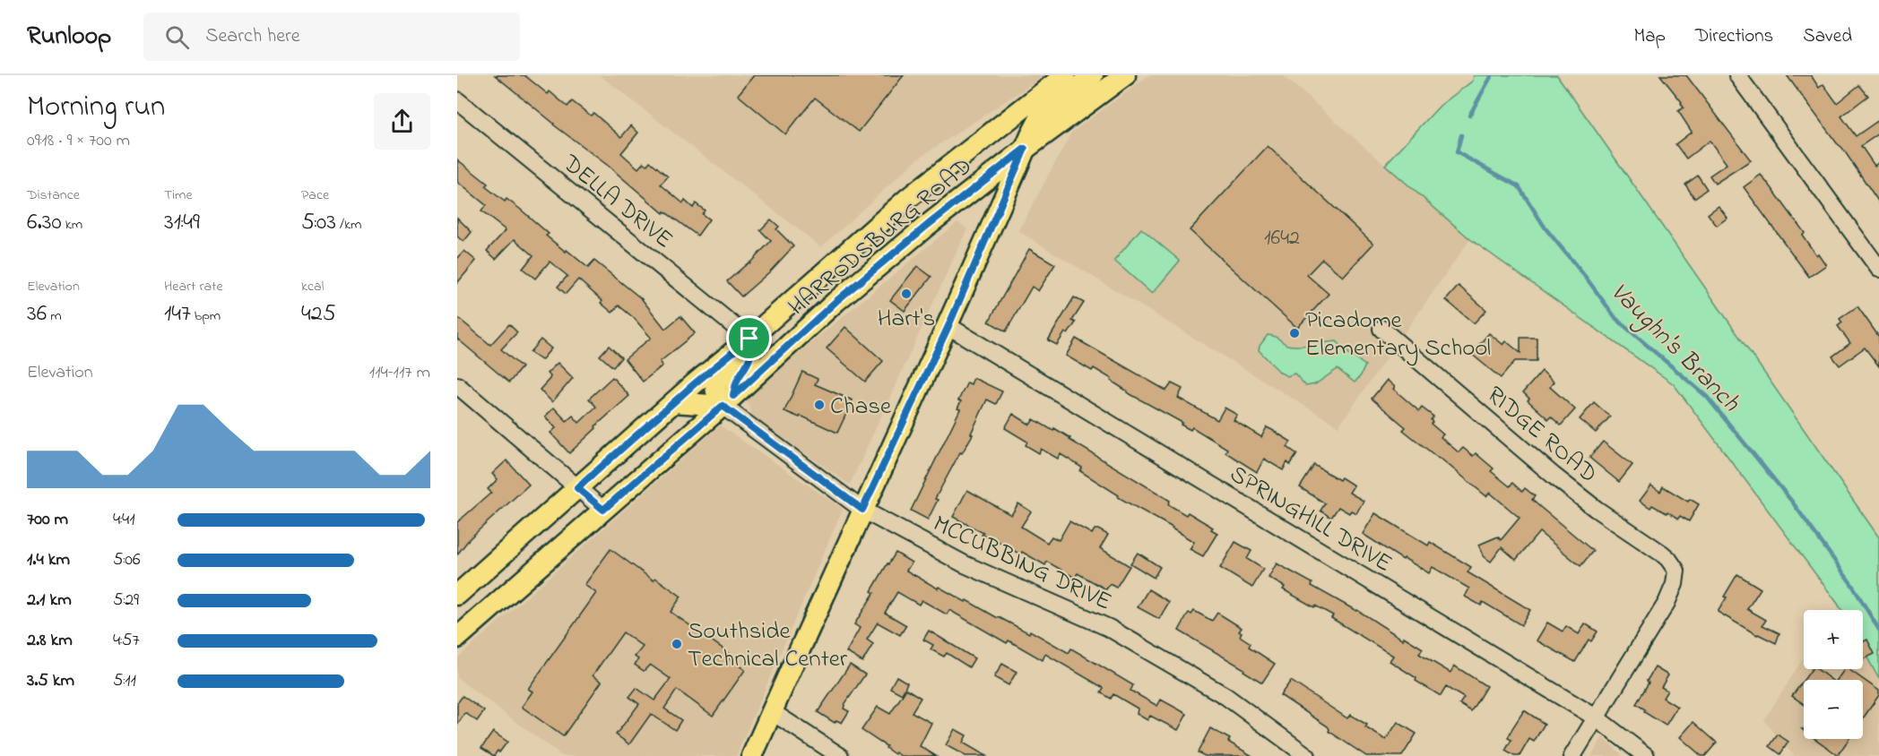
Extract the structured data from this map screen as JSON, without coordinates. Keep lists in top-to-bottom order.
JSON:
{
  "streets": {
    "main road": ["HARRODSBURG ROAD"],
    "street": [
      "DELLA DRIVE",
      "RIDGE ROAD",
      "SPRINGHILL DRIVE",
      "MCCUBBING DRIVE"
    ]
  },
  "crossings": [
    ["DELLA DRIVE", "HARRODSBURG ROAD"],
    ["HARRODSBURG ROAD", "MCCUBBING DRIVE"],
    ["RIDGE ROAD", "SPRINGHILL DRIVE"]
  ],
  "water": ["Vaughn's Branch"],
  "places": [
    "Hart's",
    "Picadome Elementary School",
    "Chase",
    "Southside Technical Center"
  ],
  "house_numbers": ["1642"],
  "page": {
    "header": "Runloop",
    "search": "Search here",
    "nav": ["Map", "Directions", "Saved"],
    "heading": ["Morning run", "09:18 · 9 × 700 m"],
    "stats": [
      ["Distance", "6.30 km"],
      ["Time", "31:49"],
      ["Pace", "5:03 /km"],
      ["Elevation", "36 m"],
      ["Heart rate", "147 bpm"],
      ["kcal", "425"]
    ],
    "chart": ["Elevation", "114–117 m"],
    "list": [
      {
        "name": "700 m",
        "note": "4:41"
      },
      {
        "name": "1.4 km",
        "note": "5:06"
      },
      {
        "name": "2.1 km",
        "note": "5:29"
      },
      {
        "name": "2.8 km",
        "note": "4:57"
      },
      {
        "name": "3.5 km",
        "note": "5:11"
      }
    ],
    "map_buttons": ["+", "−"]
  }
}
